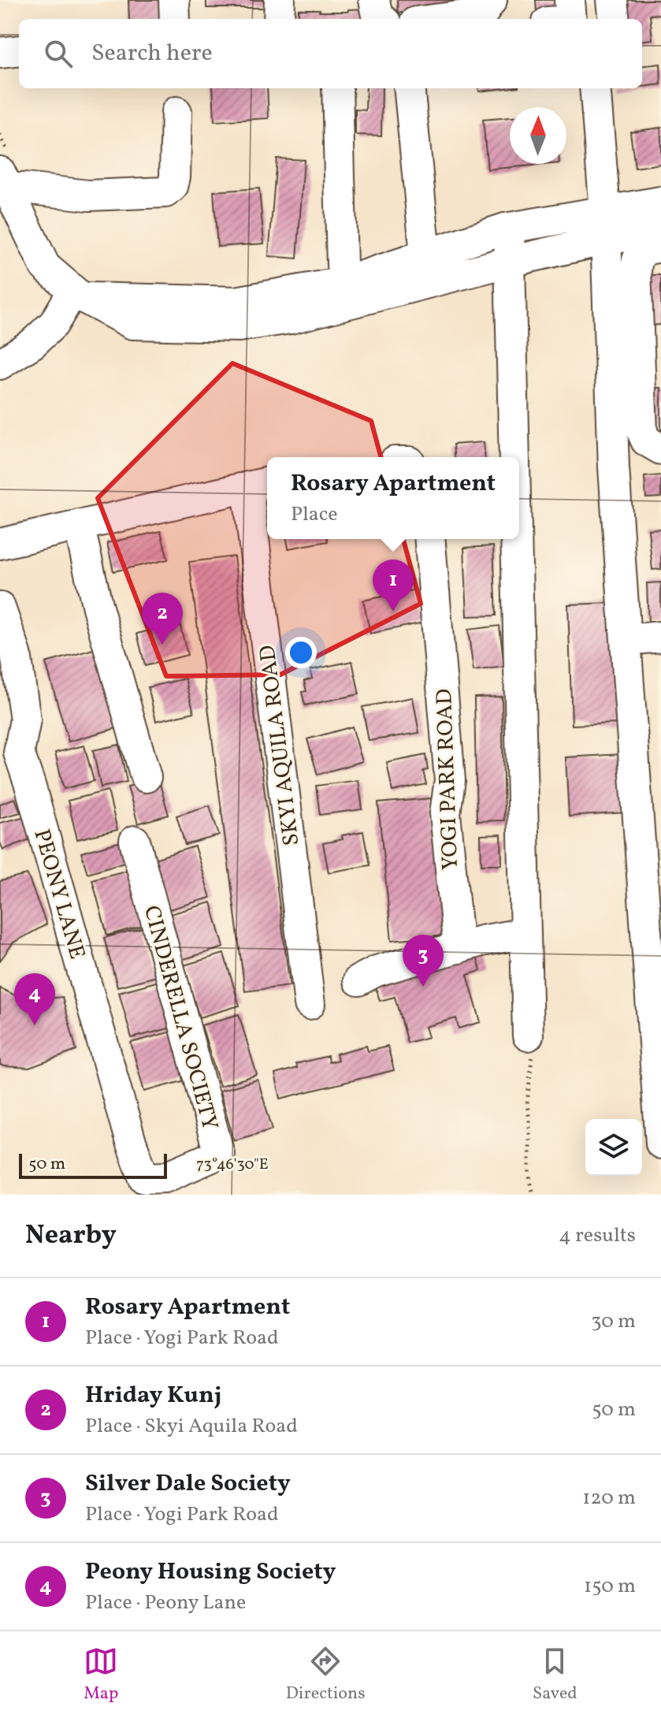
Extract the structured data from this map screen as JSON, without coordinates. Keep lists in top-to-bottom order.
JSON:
{
  "streets": {
    "street": [
      "SKYI AQUILA ROAD",
      "YOGI PARK ROAD",
      "PEONY LANE",
      "CINDERELLA SOCIETY"
    ]
  },
  "crossings": [
    ["PEONY LANE", "CINDERELLA SOCIETY"]
  ],
  "scale_bar": "50 m",
  "north": "top",
  "page": {
    "search": "Search here",
    "popup": ["Rosary Apartment", "Place"],
    "pins": [
      "1",
      "2",
      "3",
      "4"
    ],
    "scale": "50 m",
    "heading": ["Nearby", "4 results"],
    "list": [
      {
        "mark": "1",
        "name": "Rosary Apartment",
        "note": "Place · Yogi Park Road",
        "value": "30 m"
      },
      {
        "mark": "2",
        "name": "Hriday Kunj",
        "note": "Place · Skyi Aquila Road",
        "value": "50 m"
      },
      {
        "mark": "3",
        "name": "Silver Dale Society",
        "note": "Place · Yogi Park Road",
        "value": "120 m"
      },
      {
        "mark": "4",
        "name": "Peony Housing Society",
        "note": "Place · Peony Lane",
        "value": "150 m"
      }
    ],
    "nav": ["Map", "Directions", "Saved"]
  },
  "coordinates": ["73°46'30\"E"]
}
